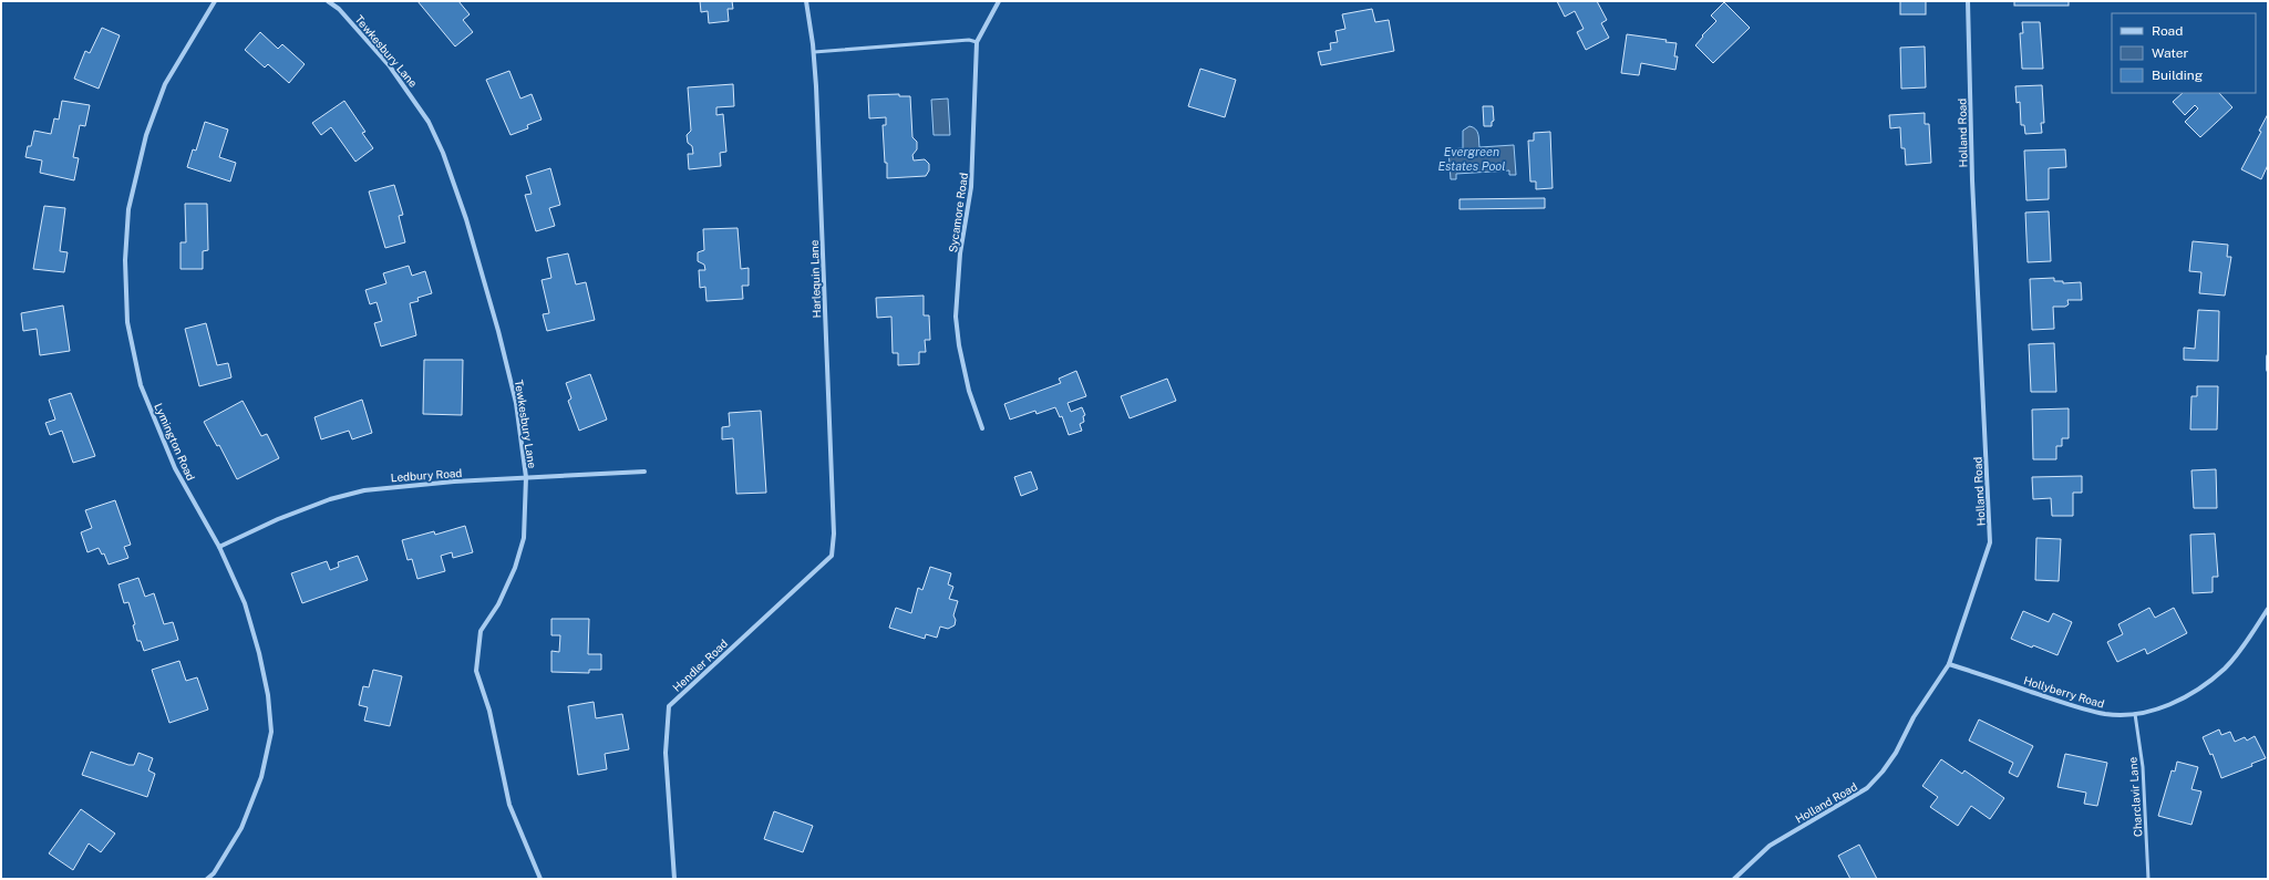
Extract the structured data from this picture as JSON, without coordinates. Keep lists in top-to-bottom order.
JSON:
{
  "streets": {
    "street": [
      "Tewkesbury Lane",
      "Holland Road",
      "Sycamore Road",
      "Harlequin Lane",
      "Lymington Road",
      "Ledbury Road",
      "Hendler Road",
      "Hollyberry Road"
    ],
    "lane": ["Charclavir Lane"]
  },
  "crossings": [
    ["Tewkesbury Lane", "Ledbury Road"],
    ["Holland Road", "Hollyberry Road"],
    ["Harlequin Lane", "Hendler Road"],
    ["Lymington Road", "Ledbury Road"],
    ["Hollyberry Road", "Charclavir Lane"]
  ],
  "water": ["Evergreen Estates Pool"],
  "legend": ["Road", "Water", "Building"]
}
